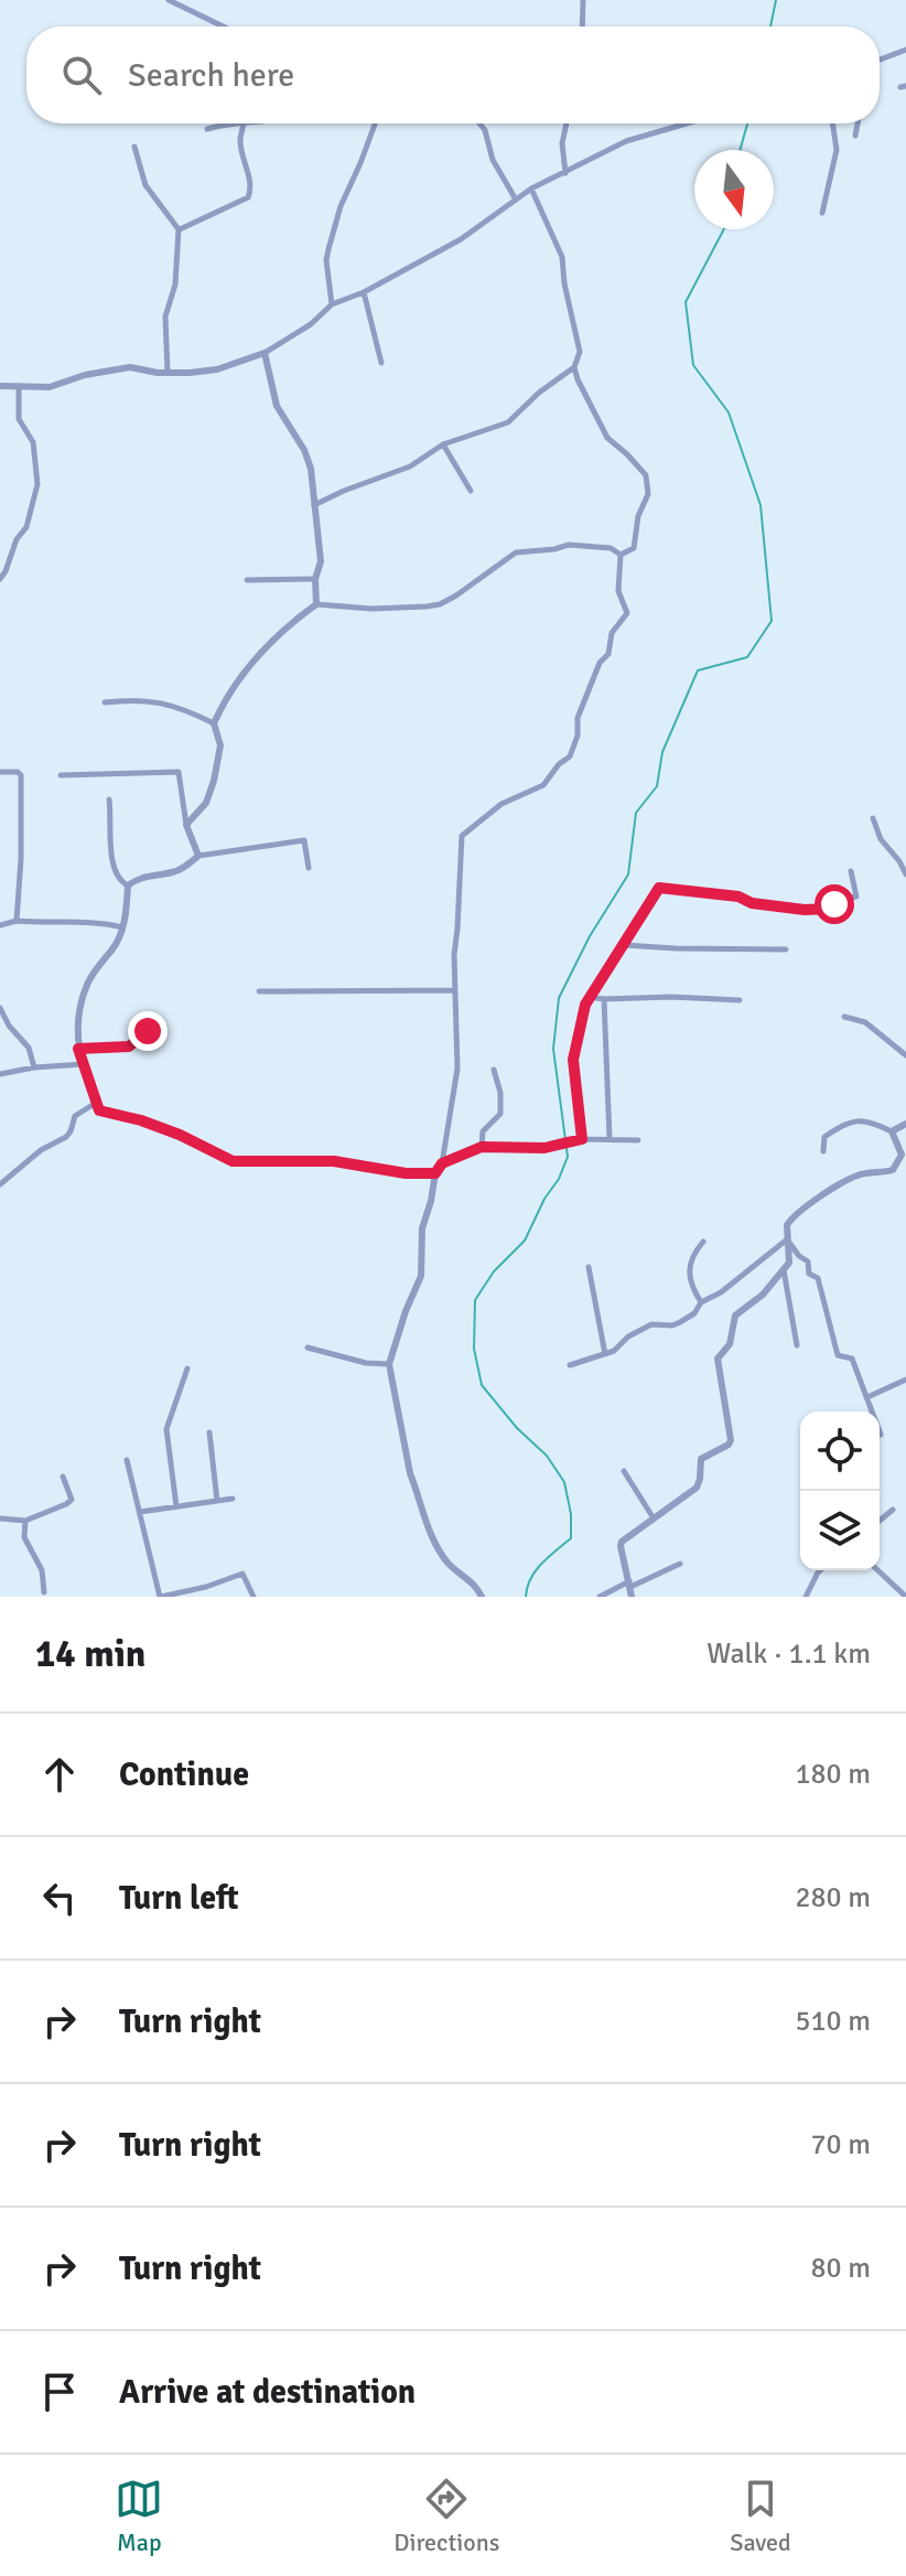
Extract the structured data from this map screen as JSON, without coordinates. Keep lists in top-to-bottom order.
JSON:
{
  "north": "bottom",
  "page": {
    "search": "Search here",
    "heading": ["14 min", "Walk · 1.1 km"],
    "list": [
      ["Continue", "180 m"],
      ["Turn left", "280 m"],
      ["Turn right", "510 m"],
      ["Turn right", "70 m"],
      ["Turn right", "80 m"],
      "Arrive at destination"
    ],
    "nav": ["Map", "Directions", "Saved"]
  }
}
